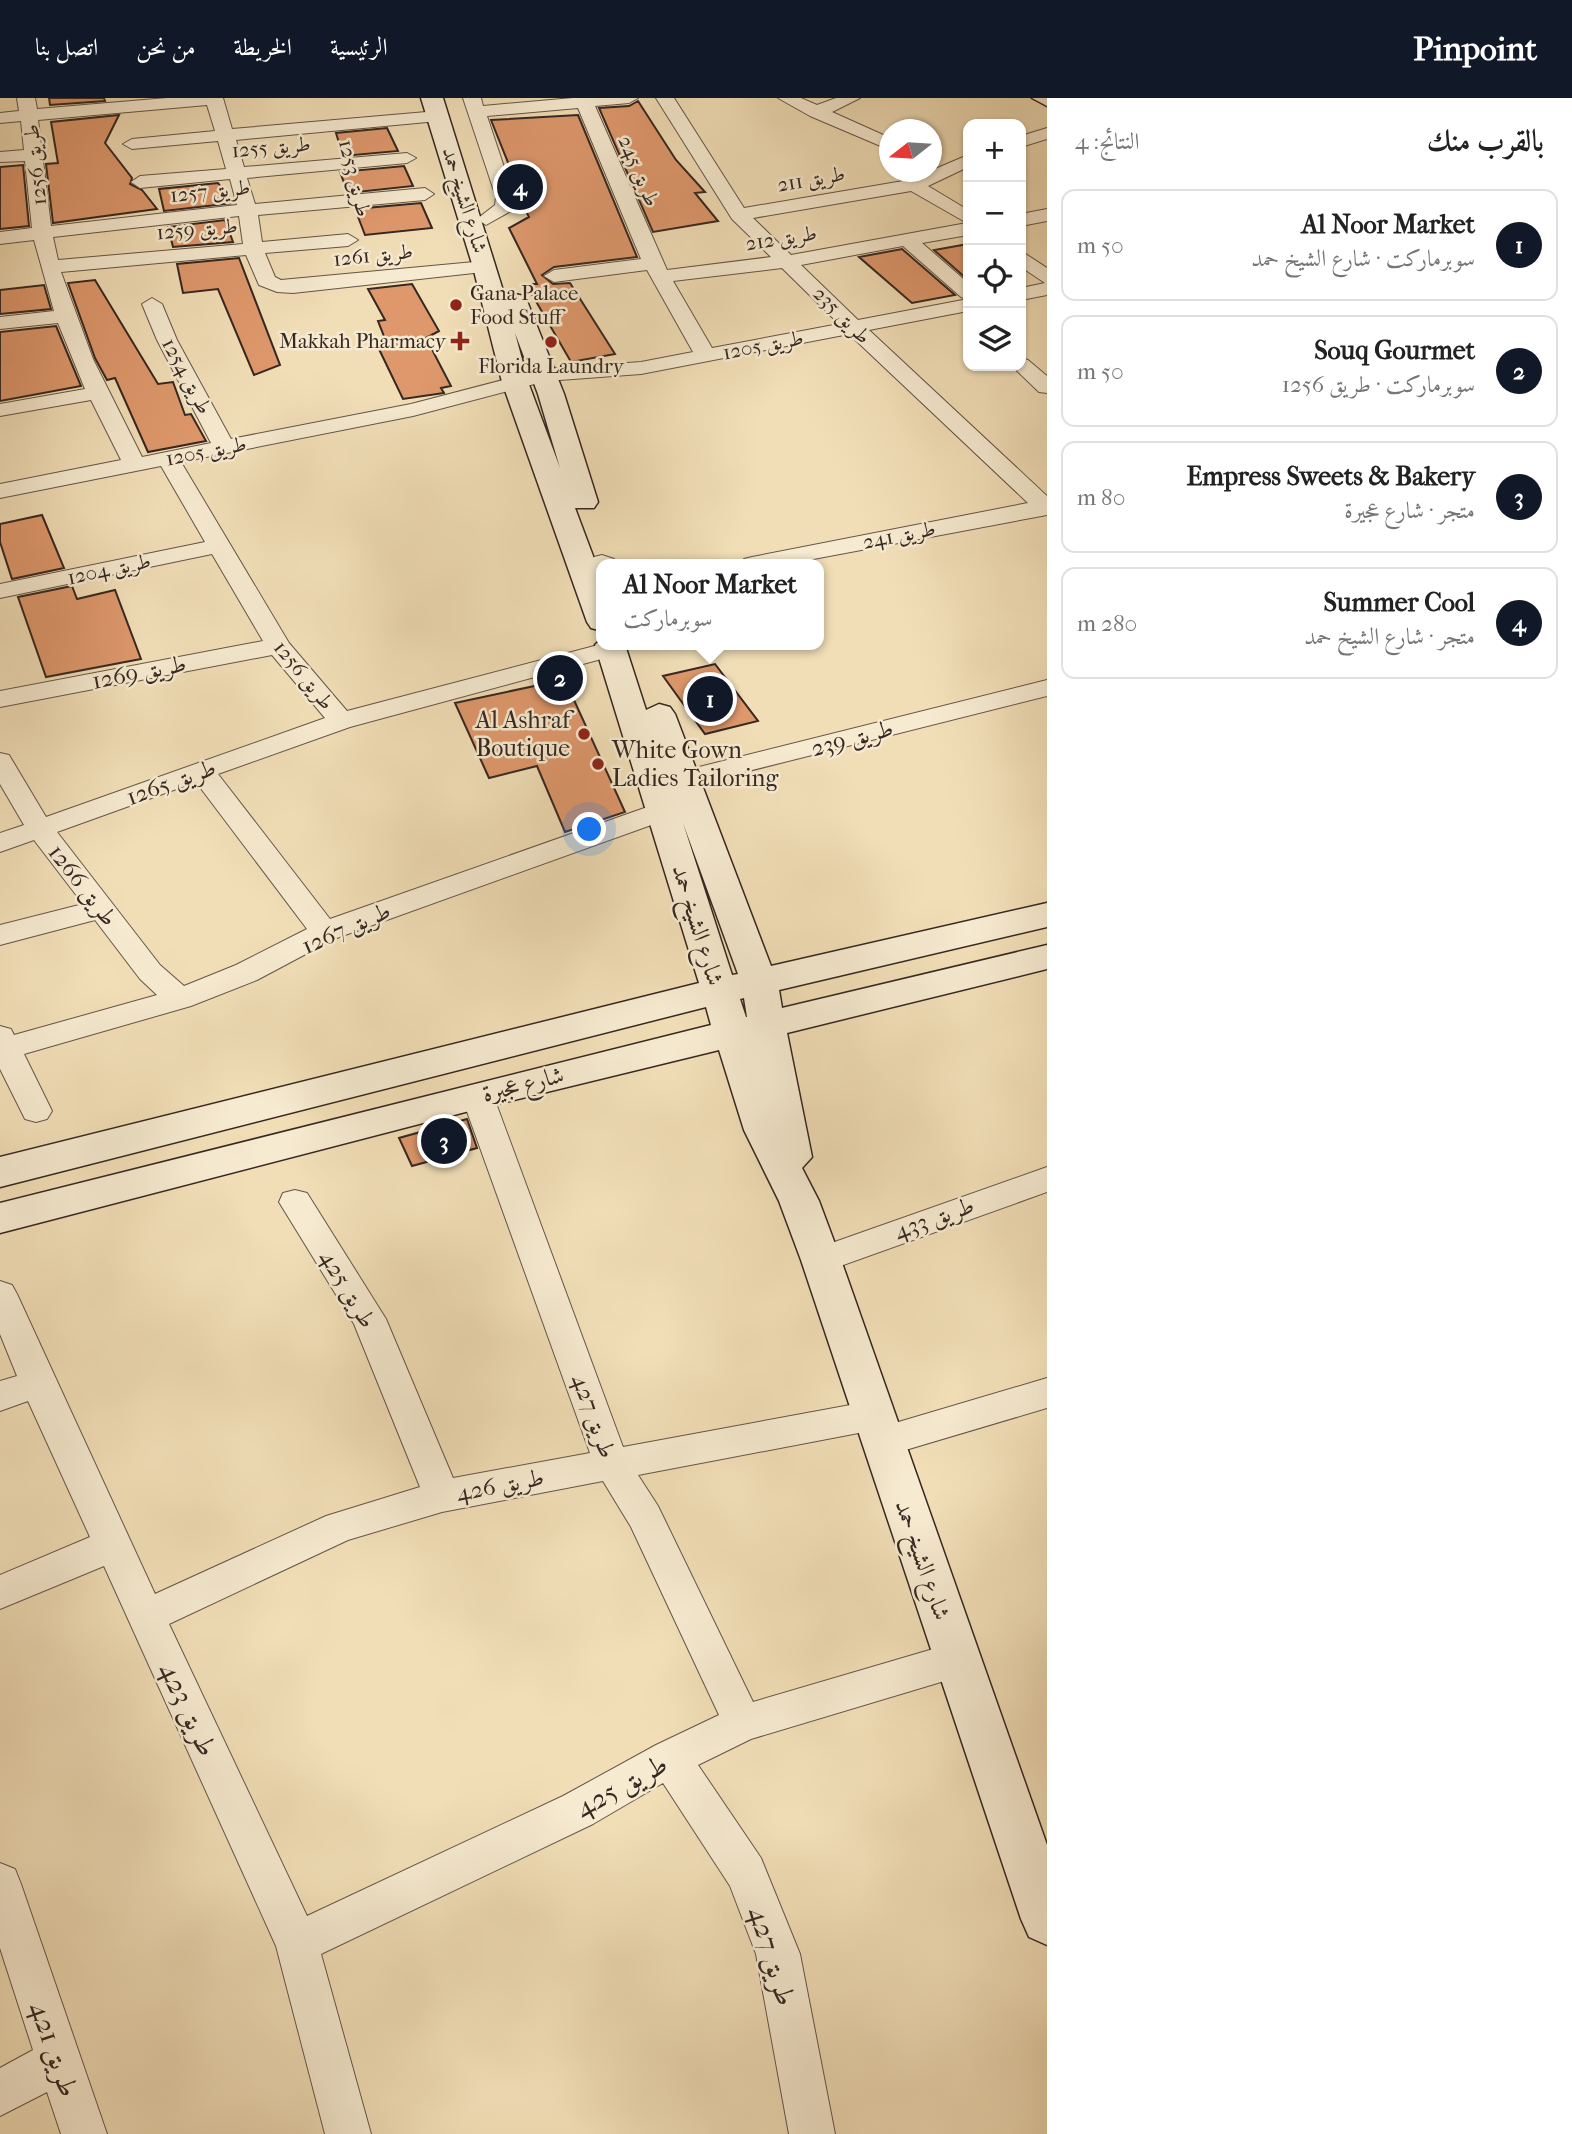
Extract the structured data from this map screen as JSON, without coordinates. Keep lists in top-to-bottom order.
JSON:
{
  "streets": {
    "street": [
      "طريق 1255",
      "طريق 1256",
      "طريق 245",
      "طريق 1253",
      "طريق 211",
      "طريق 1257",
      "شارع الشيخ حمد",
      "طريق 1259",
      "طريق 212",
      "طريق 1261",
      "طريق 235",
      "طريق 1205",
      "طريق 1254",
      "طريق 241",
      "طريق 1204",
      "طريق 1269",
      "طريق 239",
      "طريق 1265",
      "طريق 1266",
      "طريق 1267",
      "شارع عجيرة",
      "طريق 433",
      "طريق 425",
      "طريق 427",
      "طريق 426",
      "طريق 423",
      "طريق 421"
    ]
  },
  "crossings": [
    ["طريق 1255", "طريق 1253"],
    ["طريق 1256", "طريق 1257"],
    ["طريق 1256", "طريق 1259"],
    ["طريق 1256", "طريق 1205"],
    ["طريق 1256", "طريق 1204"],
    ["طريق 1256", "طريق 1269"],
    ["طريق 1256", "طريق 1265"],
    ["طريق 245", "طريق 212"],
    ["طريق 245", "طريق 1205"],
    ["طريق 1253", "طريق 1257"],
    ["طريق 1253", "طريق 1259"],
    ["طريق 1253", "طريق 1261"],
    ["طريق 211", "طريق 235"],
    ["طريق 1257", "طريق 1259"],
    ["طريق 1257", "طريق 1261"],
    ["شارع الشيخ حمد", "طريق 1261"],
    ["شارع الشيخ حمد", "طريق 1205"],
    ["شارع الشيخ حمد", "طريق 239"],
    ["شارع الشيخ حمد", "طريق 1267"],
    ["شارع الشيخ حمد", "شارع عجيرة"],
    ["شارع الشيخ حمد", "طريق 433"],
    ["شارع الشيخ حمد", "طريق 425"],
    ["شارع الشيخ حمد", "طريق 426"],
    ["طريق 1259", "طريق 1261"],
    ["طريق 212", "طريق 235"],
    ["طريق 235", "طريق 1205"],
    ["طريق 235", "طريق 241"],
    ["طريق 1205", "طريق 1254"],
    ["طريق 239", "طريق 1267"],
    ["طريق 1265", "طريق 1266"],
    ["طريق 1266", "طريق 1267"],
    ["شارع عجيرة", "طريق 427"],
    ["طريق 425", "طريق 427"],
    ["طريق 425", "طريق 426"],
    ["طريق 425", "طريق 423"],
    ["طريق 427", "طريق 426"],
    ["طريق 426", "طريق 423"]
  ],
  "places": {
    "other": [
      "Gana Palace Food Stuff",
      "Florida Laundry",
      "Al Ashraf Boutique",
      "White Gown Ladies Tailoring"
    ],
    "health": ["Makkah Pharmacy"]
  },
  "north": "left",
  "page": {
    "header": "Pinpoint",
    "nav": [
      "الرئيسية",
      "الخريطة",
      "من نحن",
      "اتصل بنا"
    ],
    "heading": ["بالقرب منك", "النتائج: 4"],
    "map_buttons": ["+", "−"],
    "pins": [
      "4",
      "2",
      "1",
      "3"
    ],
    "list": [
      {
        "mark": "1",
        "name": "Al Noor Market",
        "note": "سوبرماركت · شارع الشيخ حمد",
        "value": "50 m"
      },
      {
        "mark": "2",
        "name": "Souq Gourmet",
        "note": "سوبرماركت · طريق 1256",
        "value": "50 m"
      },
      {
        "mark": "3",
        "name": "Empress Sweets & Bakery",
        "note": "متجر · شارع عجيرة",
        "value": "80 m"
      },
      {
        "mark": "4",
        "name": "Summer Cool",
        "note": "متجر · شارع الشيخ حمد",
        "value": "280 m"
      }
    ],
    "popup": ["Al Noor Market", "سوبرماركت"]
  }
}
